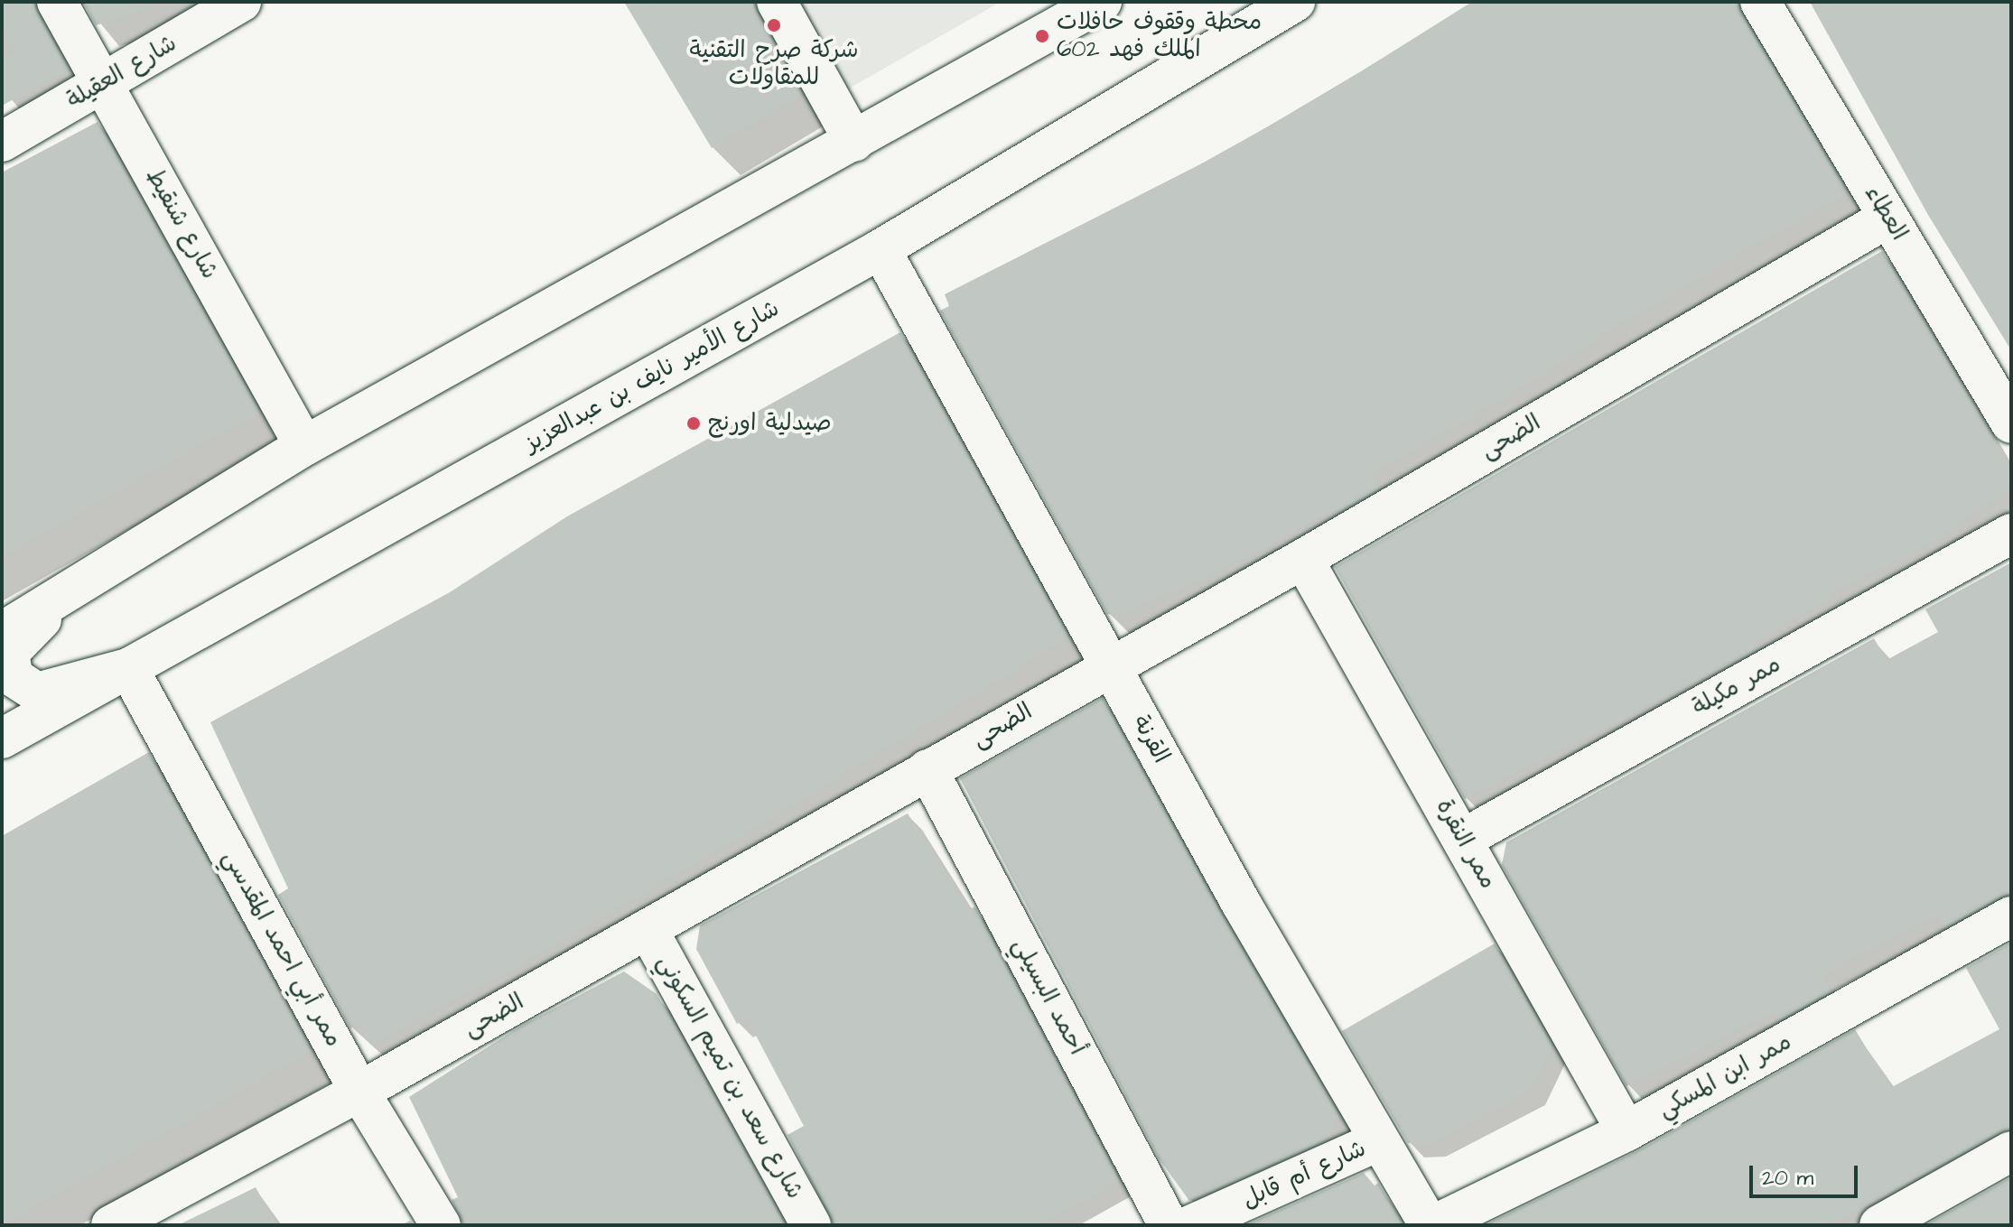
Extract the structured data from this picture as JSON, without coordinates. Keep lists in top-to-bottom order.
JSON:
{
  "streets": {
    "street": [
      "شارع العقيلة",
      "العطاء",
      "شارع شنقيط",
      "شارع الأمير نايف بن عبدالعزيز",
      "الضحى",
      "ممر مكيلة",
      "القرنة",
      "ممر النقرة",
      "ممر أبي احمد المقدسي",
      "أحمد البسيلي",
      "ممر ابن المسكي",
      "شارع سعد بن تميم السكوني",
      "شارع أم قابل"
    ]
  },
  "crossings": [
    ["شارع العقيلة", "شارع شنقيط"],
    ["العطاء", "الضحى"],
    ["شارع الأمير نايف بن عبدالعزيز", "القرنة"],
    ["شارع الأمير نايف بن عبدالعزيز", "ممر أبي احمد المقدسي"],
    ["الضحى", "القرنة"],
    ["الضحى", "ممر النقرة"],
    ["الضحى", "ممر أبي احمد المقدسي"],
    ["الضحى", "أحمد البسيلي"],
    ["الضحى", "شارع سعد بن تميم السكوني"],
    ["ممر مكيلة", "ممر النقرة"],
    ["القرنة", "ممر ابن المسكي"],
    ["القرنة", "شارع أم قابل"],
    ["ممر النقرة", "ممر ابن المسكي"]
  ],
  "places": ["شركة صرح التقنية للمقاولات", "محطة وققوف حافلات الملك فهد 602", "صيدلية اورنج"],
  "scale_bar": "20 m"
}
